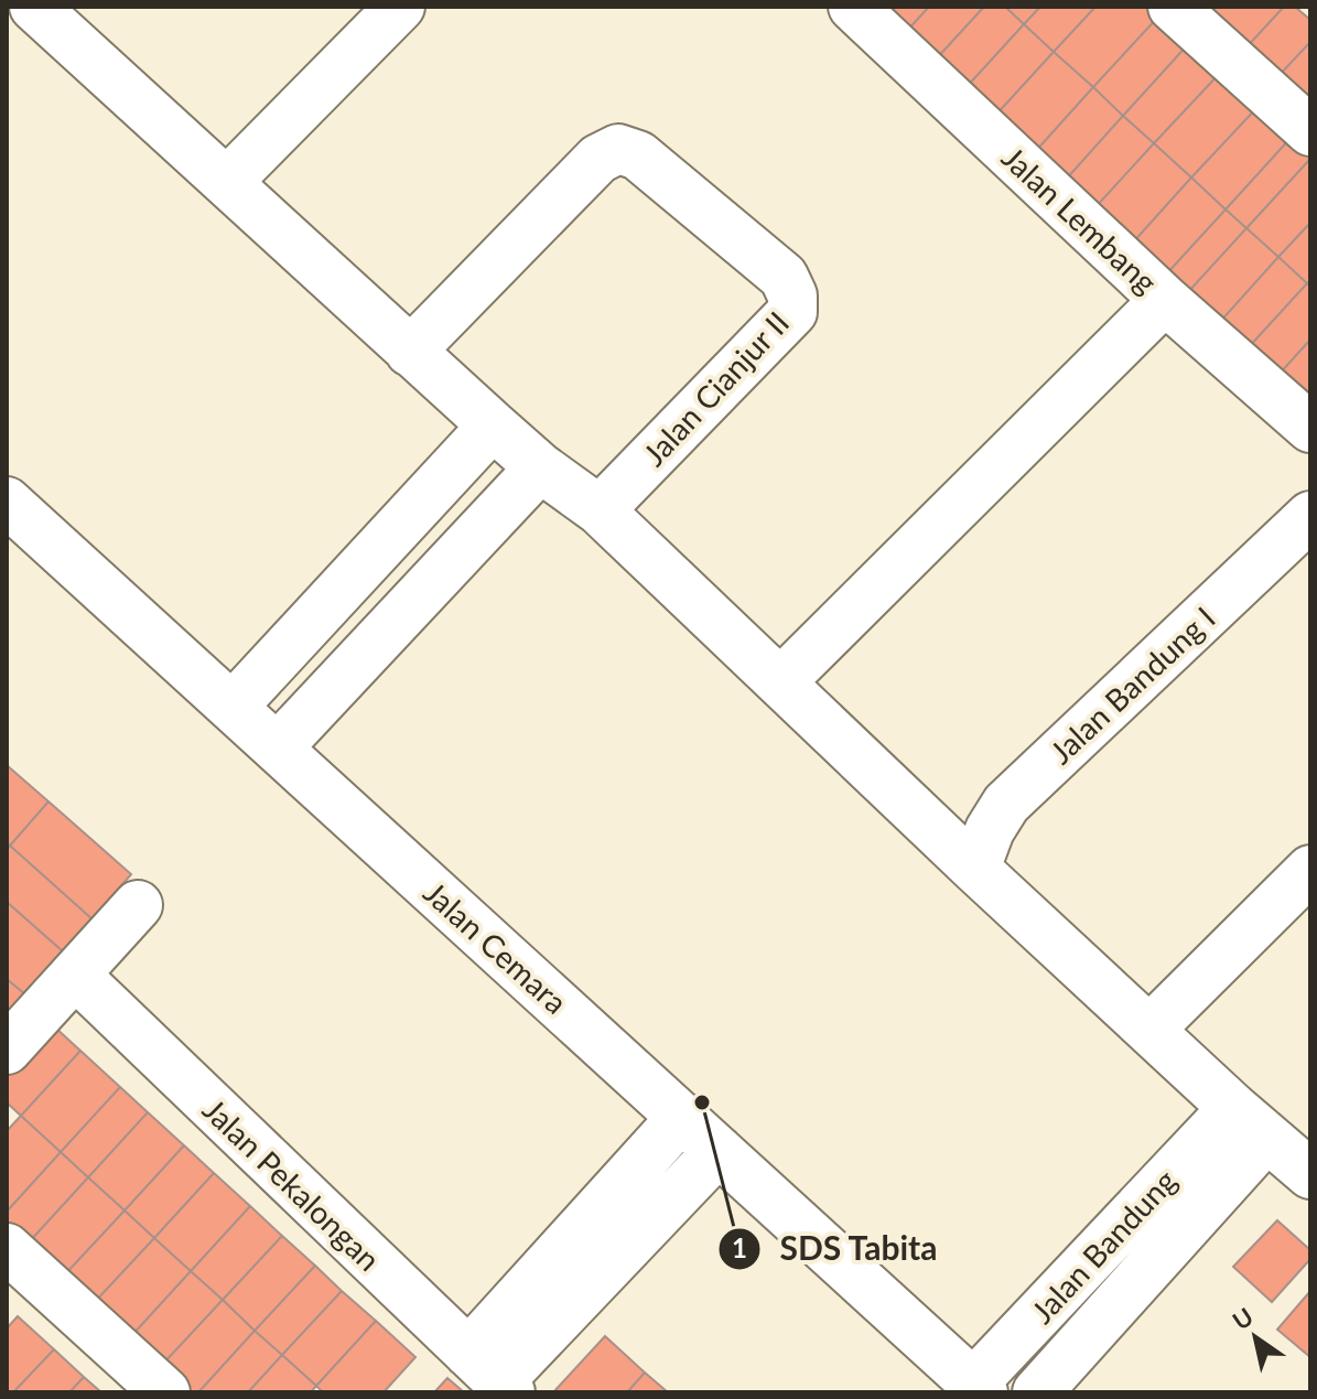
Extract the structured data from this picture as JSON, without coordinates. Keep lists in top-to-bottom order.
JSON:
{
  "streets": {
    "street": [
      "Jalan Lembang",
      "Jalan Cianjur II",
      "Jalan Bandung I",
      "Jalan Cemara",
      "Jalan Pekalongan",
      "Jalan Bandung"
    ]
  },
  "crossings": [
    ["Jalan Cemara", "Jalan Bandung"]
  ],
  "places": ["SDS Tabita"],
  "north": "top left"
}
